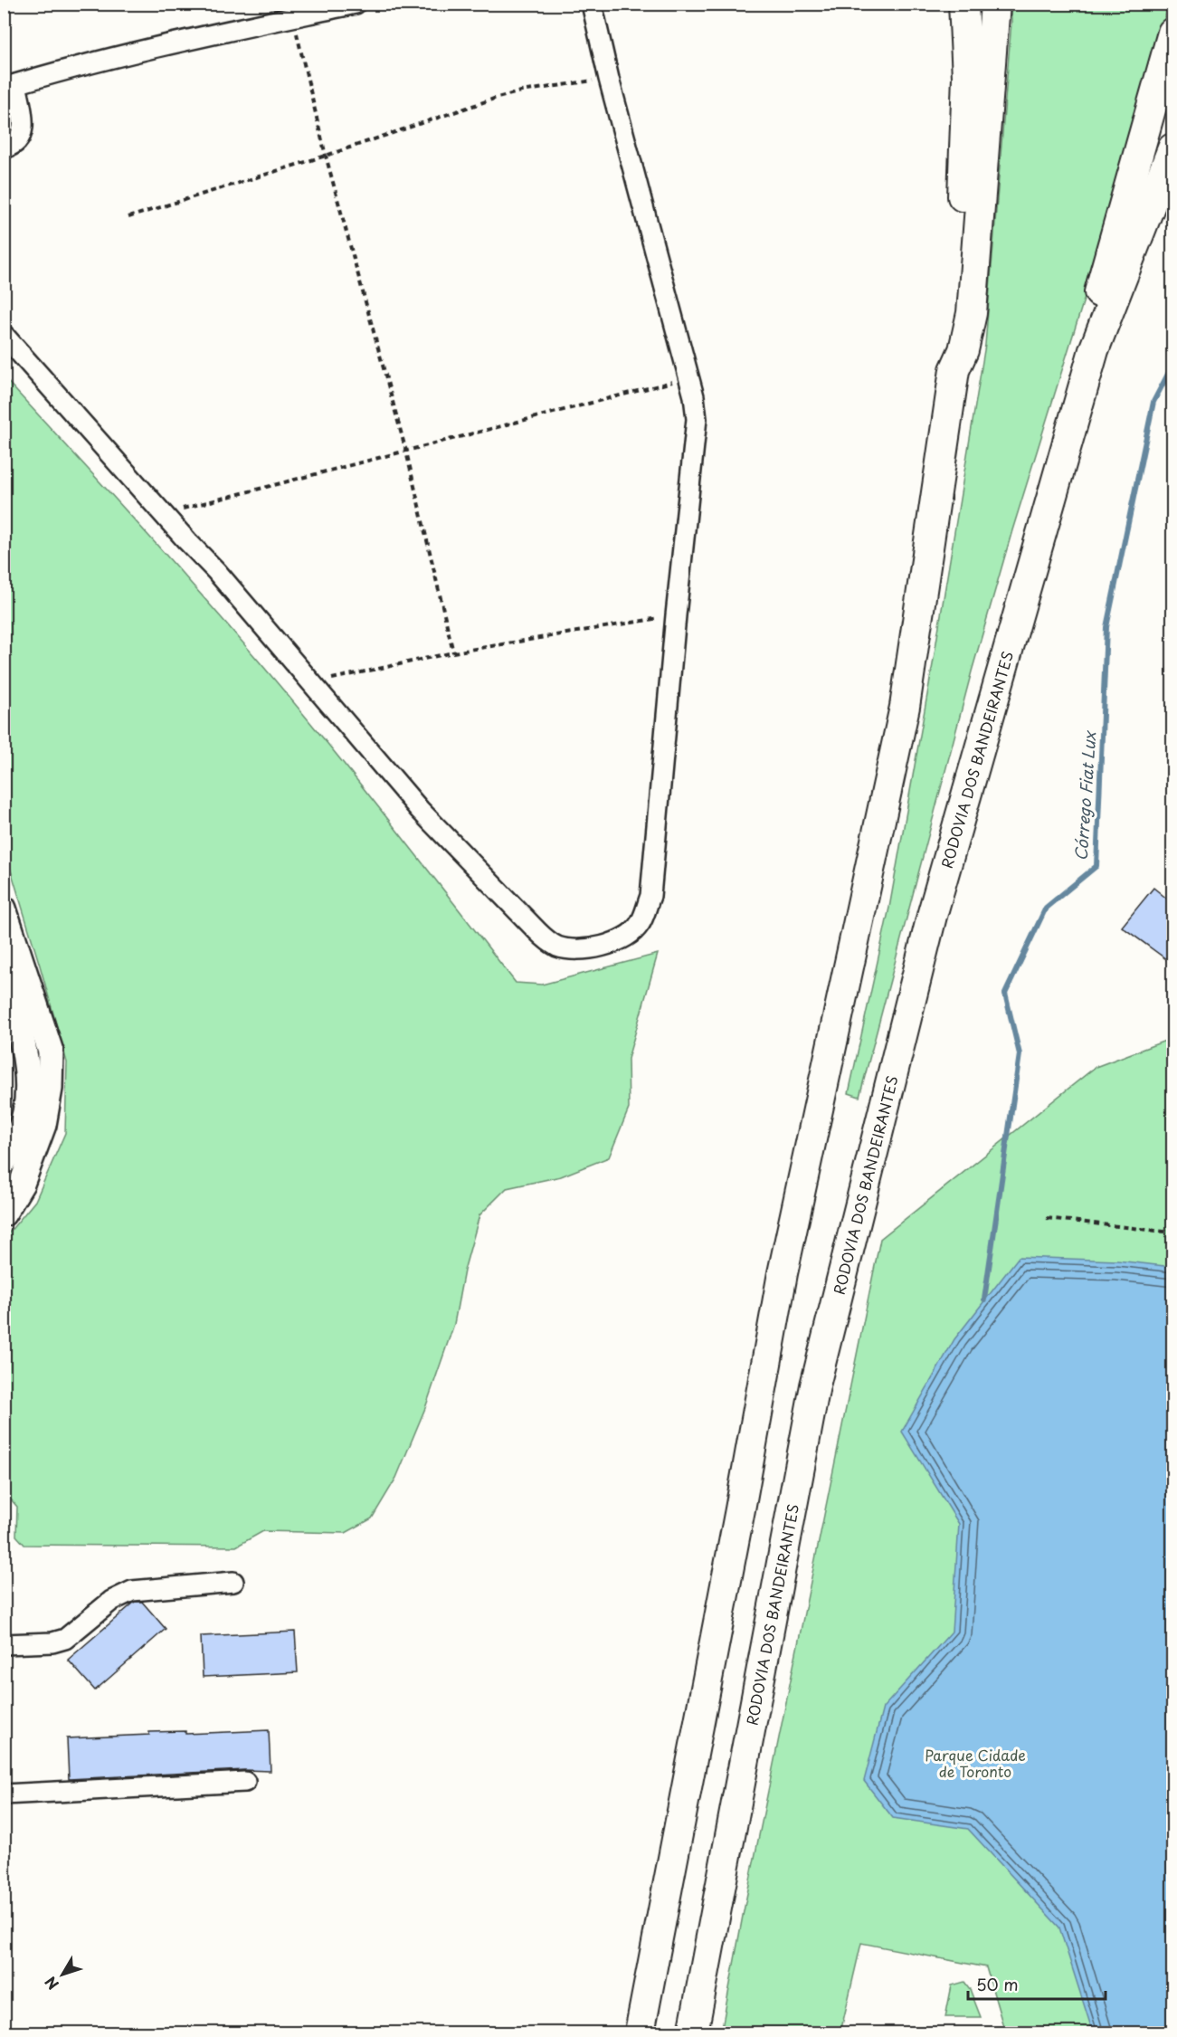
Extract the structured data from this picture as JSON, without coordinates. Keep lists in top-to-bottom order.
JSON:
{
  "streets": {
    "highway": ["RODOVIA DOS BANDEIRANTES"]
  },
  "water": ["Córrego Fiat Lux"],
  "parks": ["Parque Cidade de Toronto"],
  "scale_bar": "50 m",
  "north": "bottom left"
}
